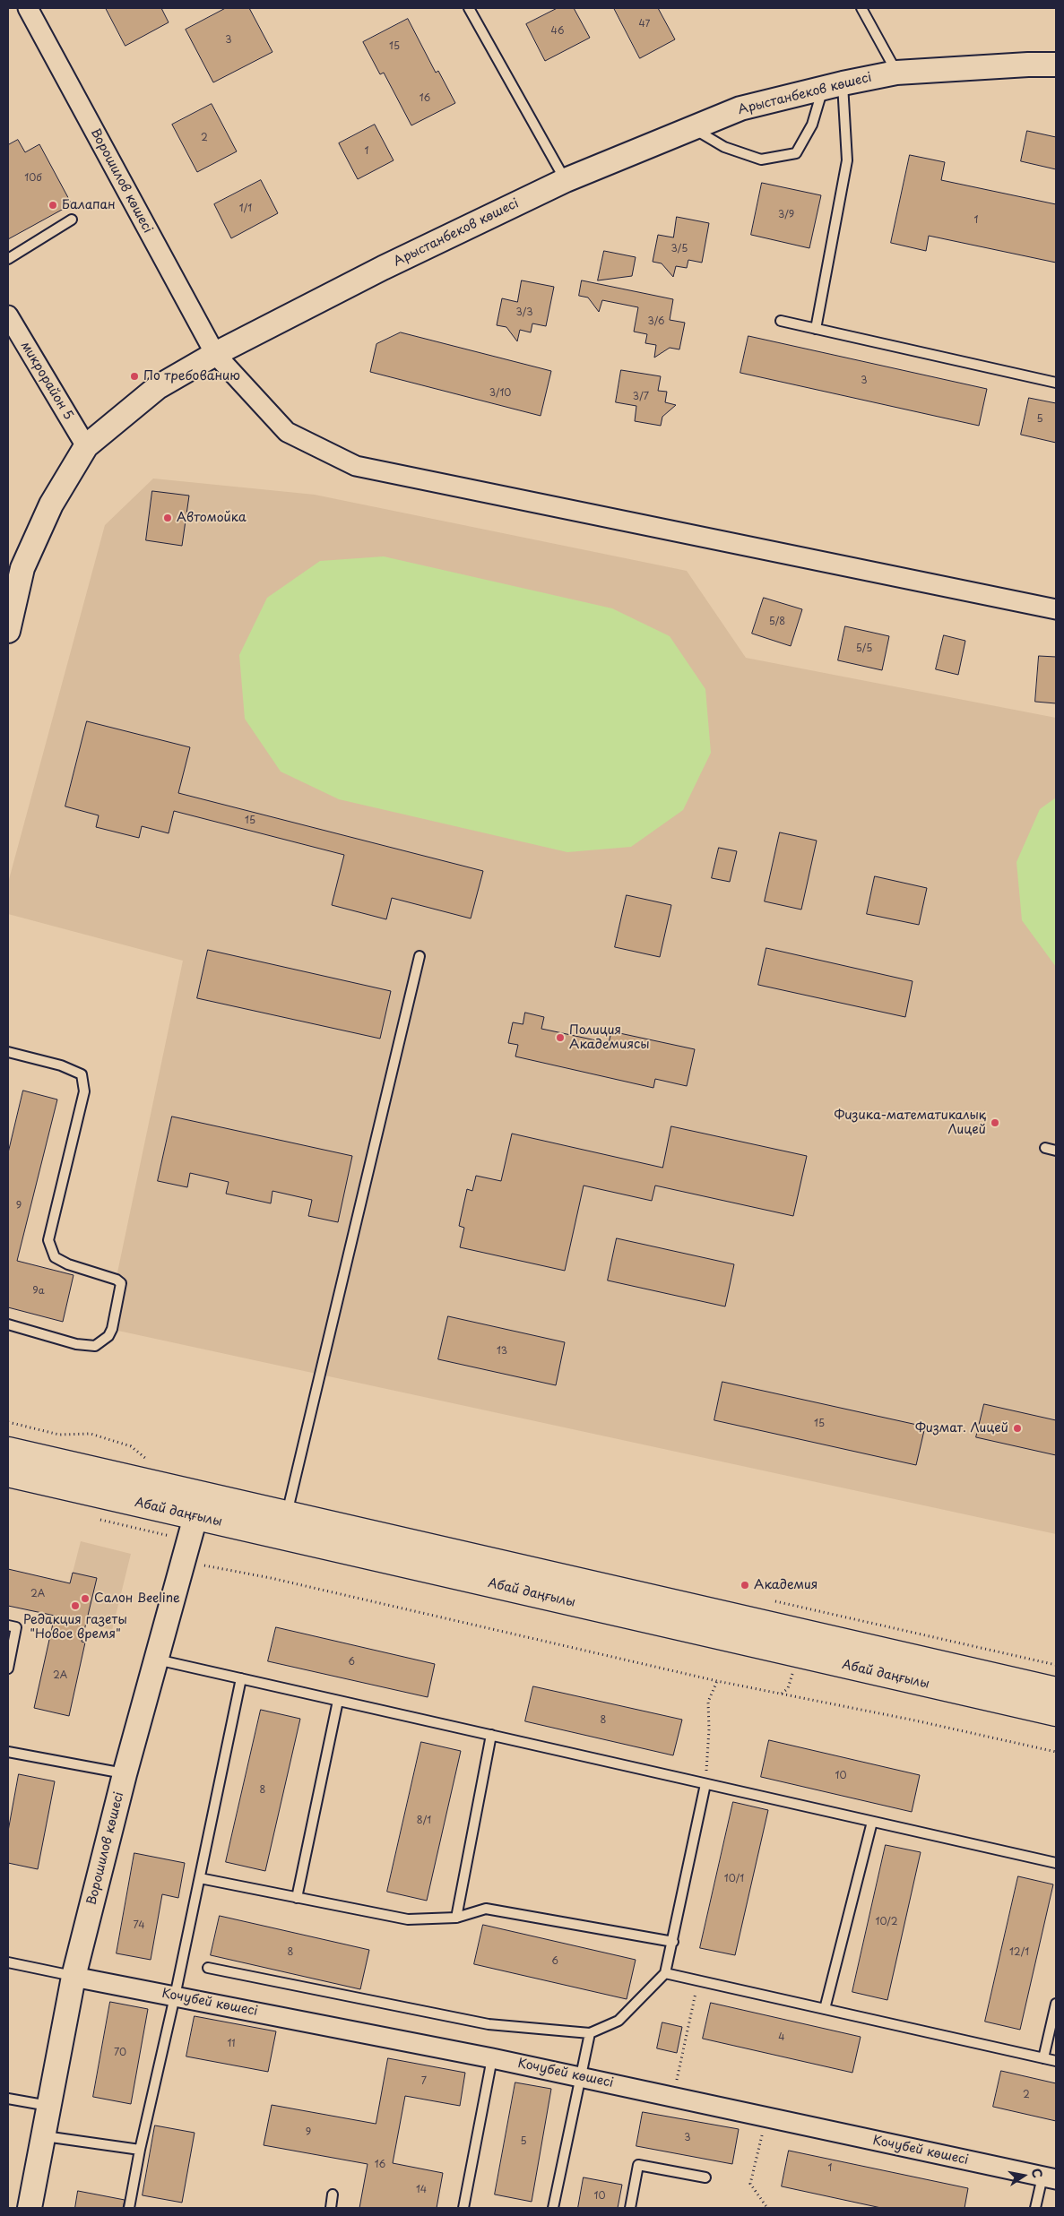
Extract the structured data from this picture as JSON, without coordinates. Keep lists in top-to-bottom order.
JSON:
{
  "streets": {
    "main road": ["Абай даңғылы"],
    "street": [
      "Арыстанбеков көшесі",
      "Ворошилов көшесі",
      "микрорайон 5",
      "Кочубей көшесі"
    ]
  },
  "crossings": [
    ["Арыстанбеков көшесі", "Ворошилов көшесі"],
    ["Арыстанбеков көшесі", "микрорайон 5"],
    ["Ворошилов көшесі", "Абай даңғылы"],
    ["Ворошилов көшесі", "Кочубей көшесі"]
  ],
  "places": [
    "Балапан",
    "По требованию",
    "Автомойка",
    "Полиция Академиясы",
    "Физика-математикалық Лицей",
    "Физмат. Лицей",
    "Академия",
    "Cалон Beeline",
    "Редакция газеты \"Новое время\""
  ],
  "house_numbers": [
    "47",
    "46",
    "3",
    "15",
    "16",
    "2",
    "1",
    "10б",
    "1/1",
    "3/9",
    "1",
    "3/5",
    "3/3",
    "3/6",
    "3",
    "3/10",
    "3/7",
    "5",
    "5/8",
    "5/5",
    "15",
    "9",
    "9а",
    "13",
    "15",
    "2А",
    "6",
    "2А",
    "8",
    "10",
    "8",
    "8/1",
    "10/1",
    "10/2",
    "74",
    "8",
    "12/1",
    "6",
    "4",
    "11",
    "70",
    "7",
    "2",
    "9",
    "3",
    "5",
    "16",
    "1",
    "14",
    "10"
  ],
  "north": "right"
}
